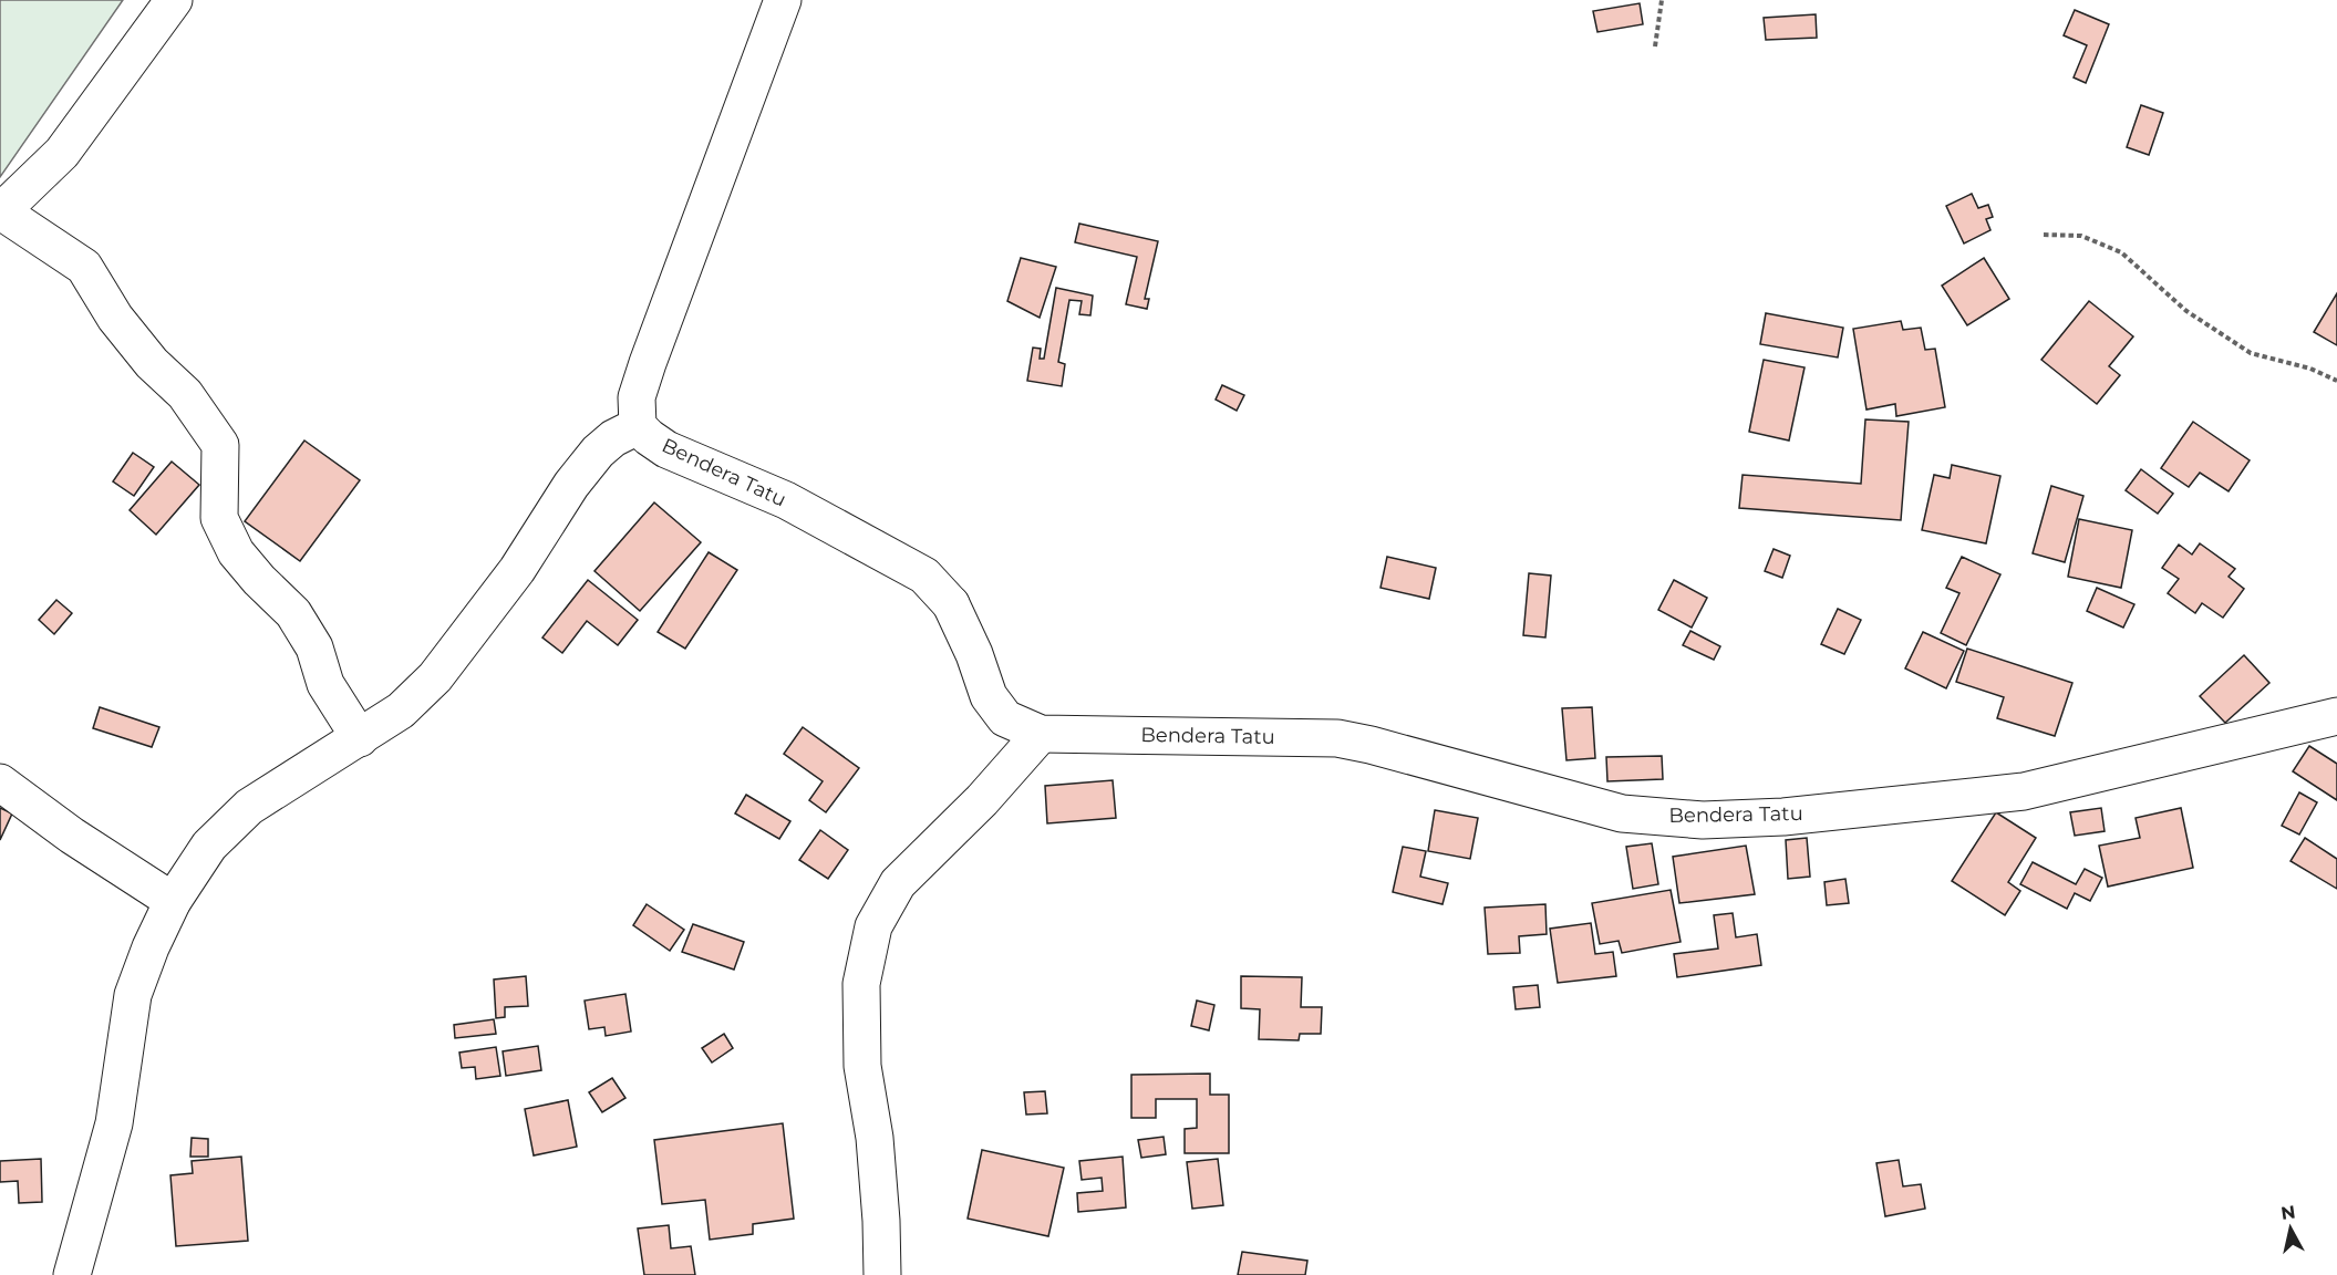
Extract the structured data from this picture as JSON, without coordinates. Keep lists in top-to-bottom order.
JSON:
{
  "streets": {
    "street": ["Bendera Tatu"]
  },
  "north": "top"
}
